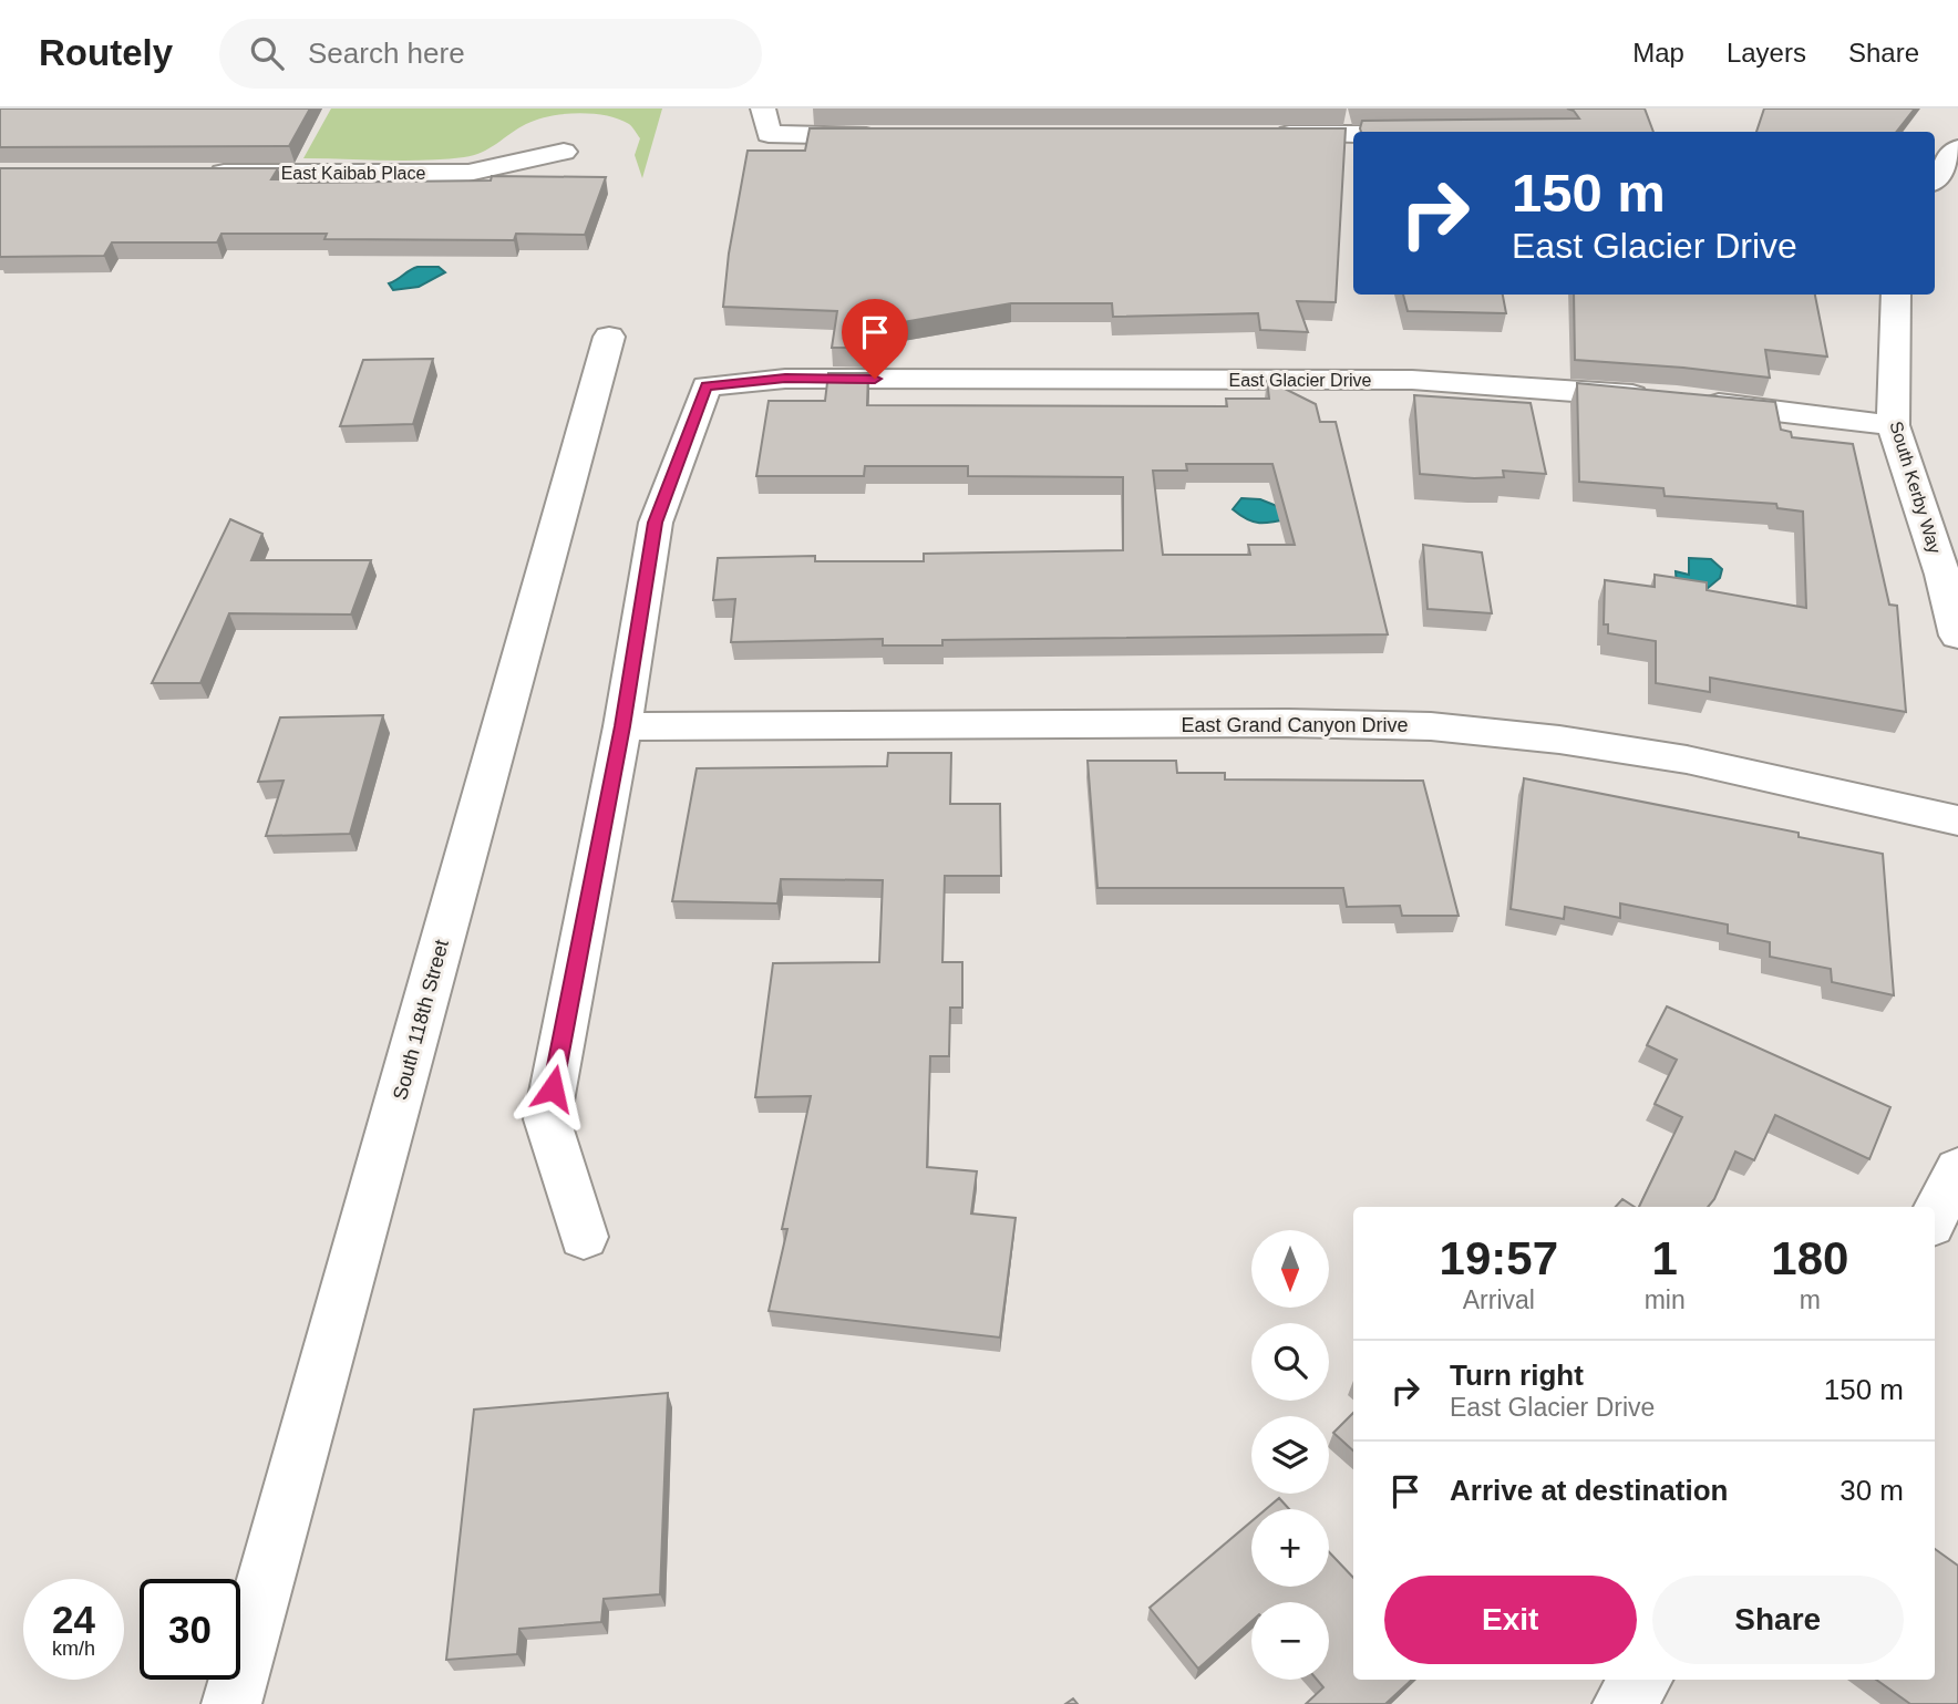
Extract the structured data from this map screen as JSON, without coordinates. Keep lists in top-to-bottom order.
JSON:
{
  "streets": {
    "street": [
      "East Kaibab Place",
      "East Glacier Drive",
      "South Kerby Way",
      "East Grand Canyon Drive",
      "South 118th Street"
    ]
  },
  "crossings": [
    ["East Glacier Drive", "South Kerby Way"],
    ["East Glacier Drive", "East Grand Canyon Drive"]
  ],
  "north": "bottom",
  "page": {
    "header": "Routely",
    "search": "Search here",
    "nav": ["Map", "Layers", "Share"],
    "turn": ["150 m", "East Glacier Drive"],
    "eta": [
      "19:57",
      "Arrival",
      "1",
      "min",
      "180",
      "m"
    ],
    "map_buttons": ["+", "−"],
    "list": [
      {
        "name": "Turn right",
        "note": "East Glacier Drive",
        "value": "150 m"
      },
      {
        "name": "Arrive at destination",
        "value": "30 m"
      }
    ],
    "buttons": ["Exit", "Share"],
    "speed": "24 km/h",
    "limit": "30"
  }
}
